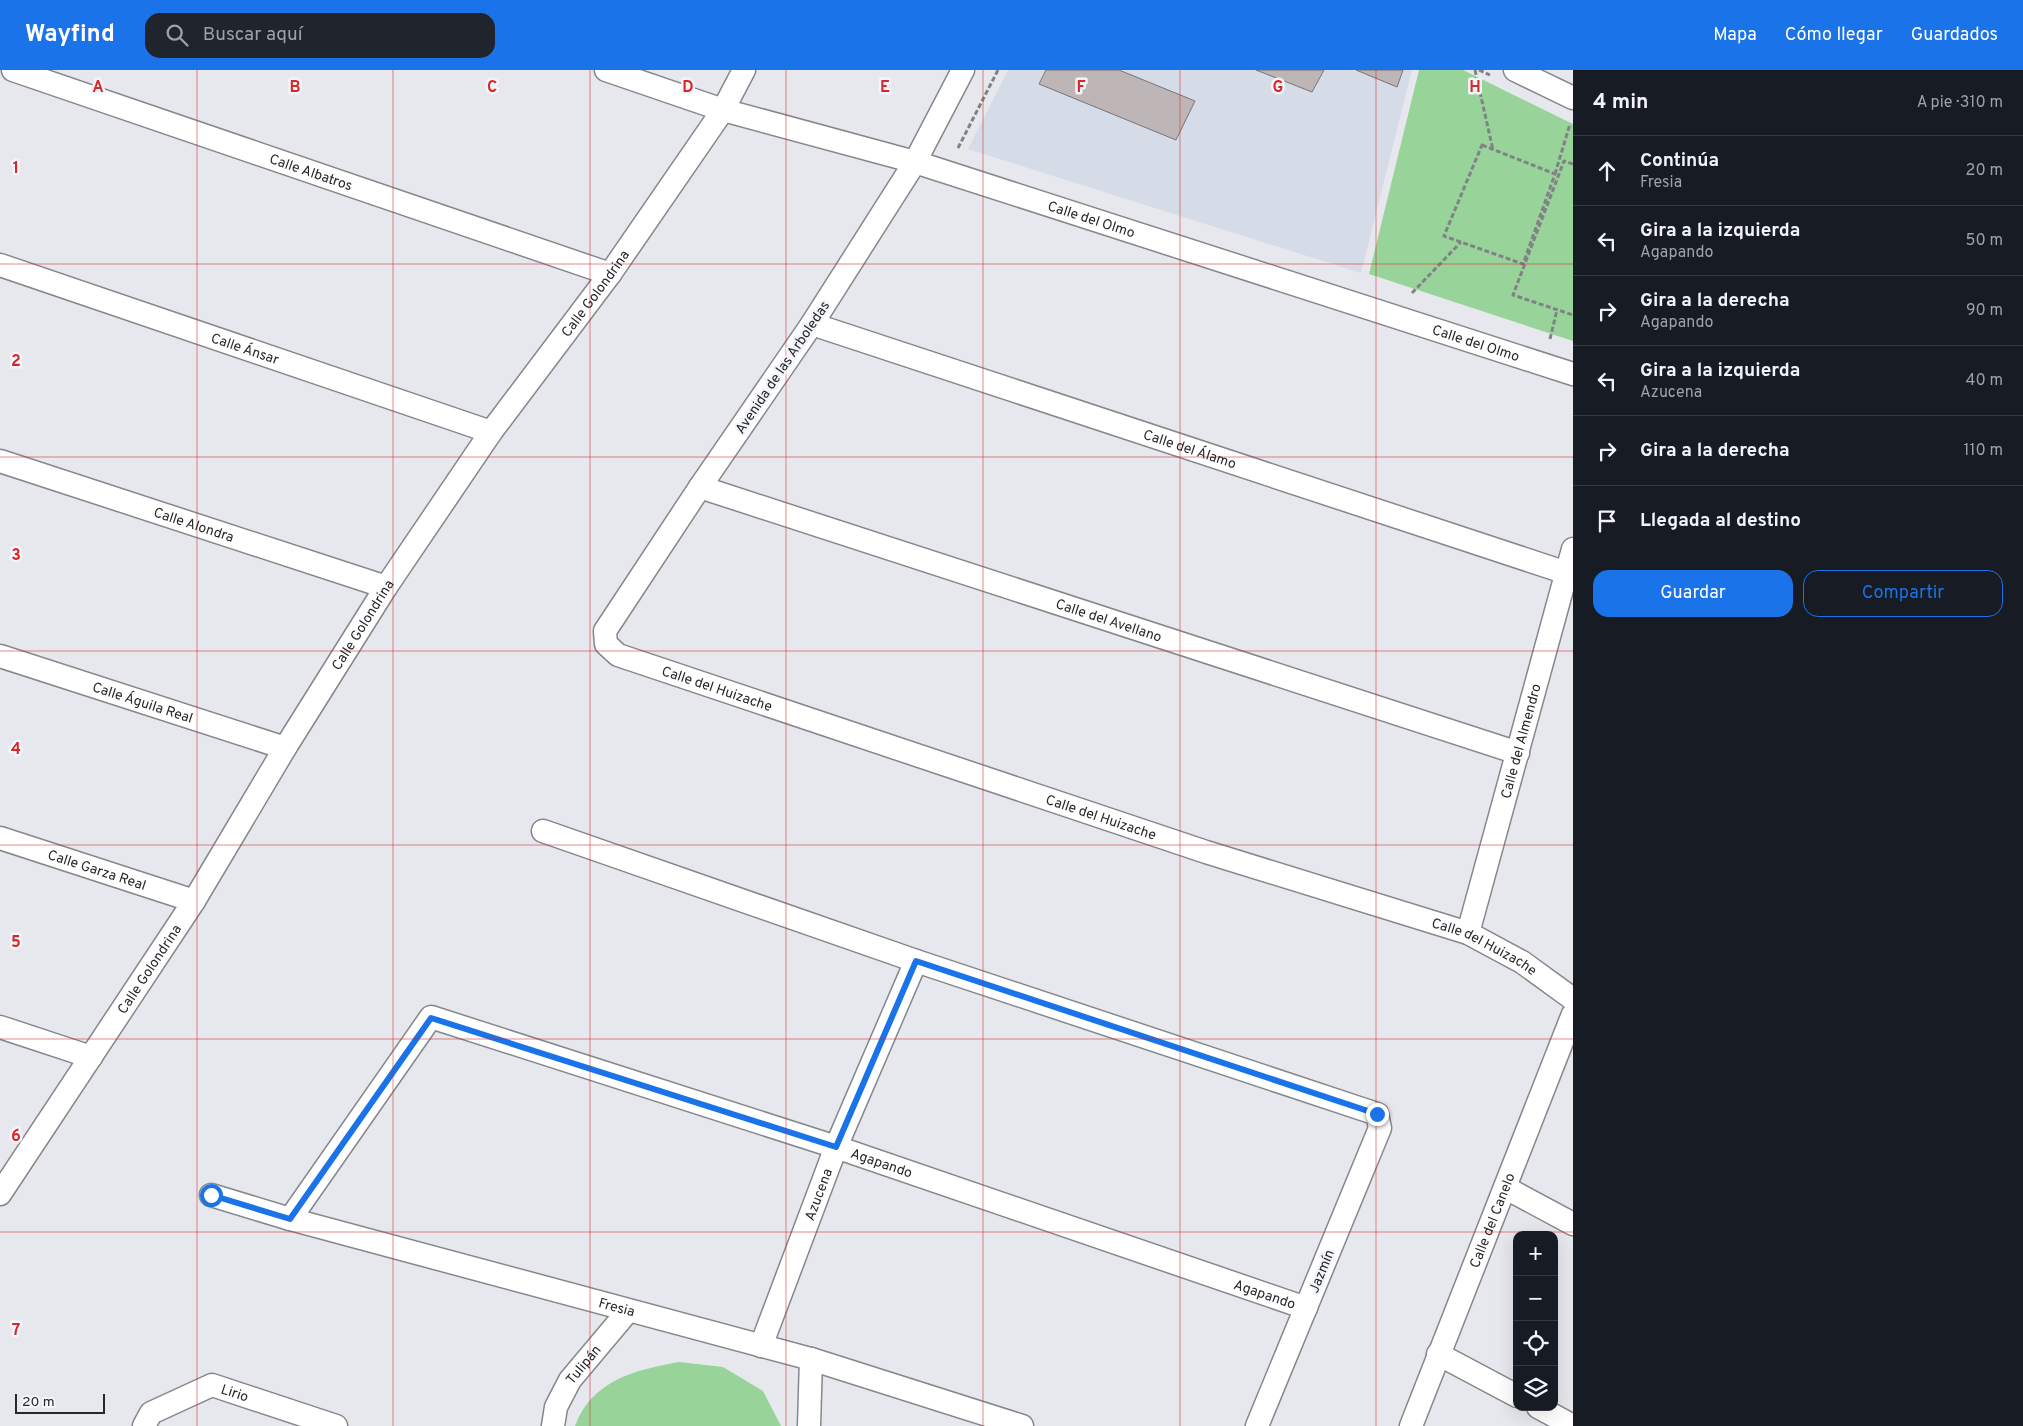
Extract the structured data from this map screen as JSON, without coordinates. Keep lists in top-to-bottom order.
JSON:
{
  "streets": {
    "street": [
      "Calle Albatros",
      "Calle del Olmo",
      "Calle Golondrina",
      "Calle Ánsar",
      "Avenida de las Arboledas",
      "Calle del Álamo",
      "Calle Alondra",
      "Calle del Avellano",
      "Calle del Huizache",
      "Calle Águila Real",
      "Calle del Almendro",
      "Calle Garza Real",
      "Agapando",
      "Azucena",
      "Calle del Canelo",
      "Jazmín",
      "Fresia",
      "Tulipán",
      "Lirio"
    ]
  },
  "crossings": [
    ["Calle Albatros", "Calle Golondrina"],
    ["Calle del Olmo", "Calle Golondrina"],
    ["Calle del Olmo", "Avenida de las Arboledas"],
    ["Calle Golondrina", "Calle Ánsar"],
    ["Calle Golondrina", "Calle Alondra"],
    ["Calle Golondrina", "Calle Águila Real"],
    ["Calle Golondrina", "Calle Garza Real"],
    ["Avenida de las Arboledas", "Calle del Álamo"],
    ["Avenida de las Arboledas", "Calle del Avellano"],
    ["Avenida de las Arboledas", "Calle del Huizache"],
    ["Calle del Álamo", "Calle del Almendro"],
    ["Calle del Avellano", "Calle del Almendro"],
    ["Calle del Huizache", "Calle del Almendro"],
    ["Agapando", "Azucena"],
    ["Agapando", "Jazmín"],
    ["Agapando", "Fresia"],
    ["Azucena", "Jazmín"],
    ["Azucena", "Fresia"],
    ["Fresia", "Tulipán"]
  ],
  "scale_bar": "20 m",
  "page": {
    "header": "Wayfind",
    "search": "Buscar aquí",
    "nav": ["Mapa", "Cómo llegar", "Guardados"],
    "heading": ["4 min", "A pie · 310 m"],
    "list": [
      ["Continúa", "Fresia", "20 m"],
      ["Gira a la izquierda", "Agapando", "50 m"],
      ["Gira a la derecha", "Agapando", "90 m"],
      ["Gira a la izquierda", "Azucena", "40 m"],
      ["Gira a la derecha", "110 m"],
      "Llegada al destino"
    ],
    "buttons": ["Guardar", "Compartir"],
    "map_buttons": ["+", "−"],
    "scale": "20 m"
  },
  "grid": {
    "columns": [
      "A",
      "B",
      "C",
      "D",
      "E",
      "F",
      "G",
      "H"
    ],
    "rows": [
      "1",
      "2",
      "3",
      "4",
      "5",
      "6",
      "7"
    ]
  }
}
